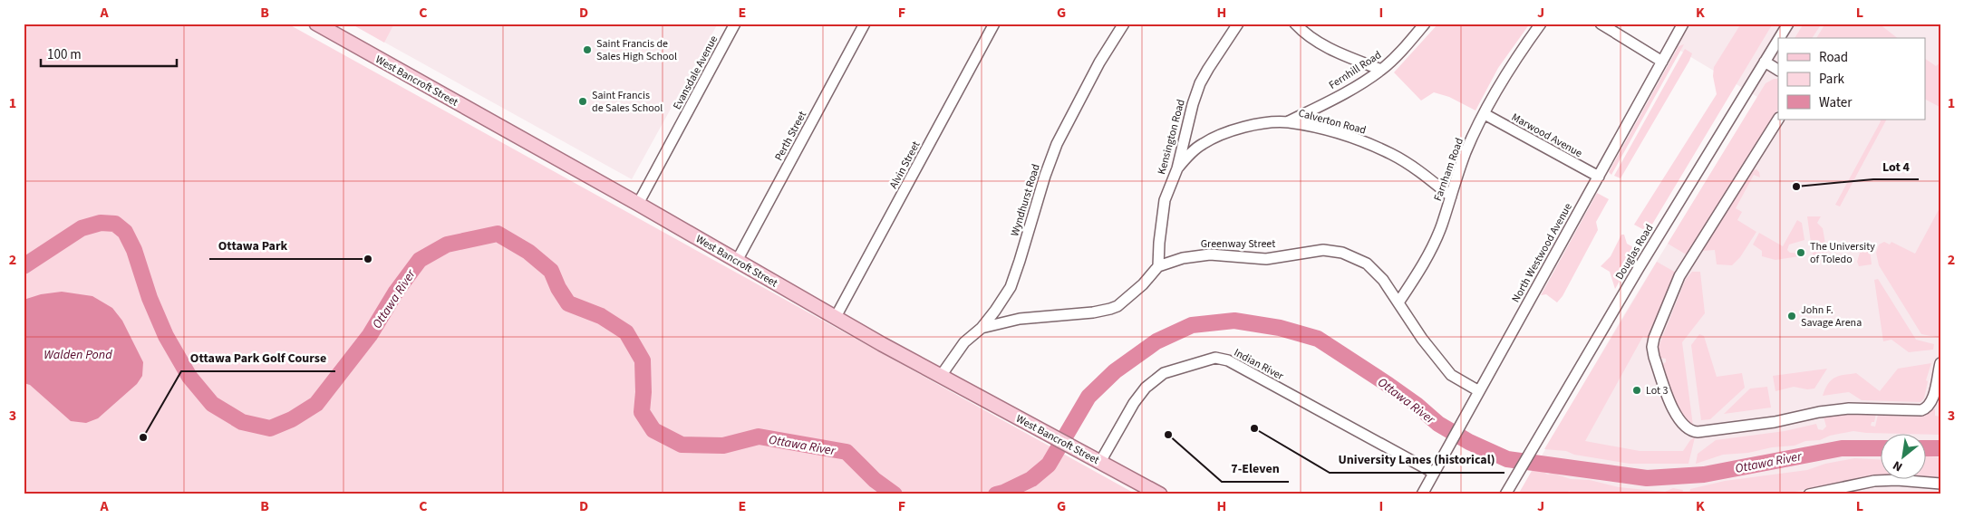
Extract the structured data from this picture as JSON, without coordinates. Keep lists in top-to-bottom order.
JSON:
{
  "streets": {
    "main road": ["West Bancroft Street"],
    "street": [
      "Fernhill Road",
      "Evansdale Avenue",
      "Calverton Road",
      "Marwood Avenue",
      "Perth Street",
      "Kensington Road",
      "Alvin Street",
      "Farnham Road",
      "Wyndhurst Road",
      "Greenway Street",
      "Douglas Road",
      "North Westwood Avenue",
      "Indian River"
    ]
  },
  "crossings": [
    ["Fernhill Road", "Calverton Road"],
    ["Evansdale Avenue", "West Bancroft Street"],
    ["West Bancroft Street", "Perth Street"],
    ["West Bancroft Street", "Alvin Street"],
    ["West Bancroft Street", "Wyndhurst Road"],
    ["West Bancroft Street", "Indian River"],
    ["Calverton Road", "Kensington Road"],
    ["Calverton Road", "Farnham Road"],
    ["Marwood Avenue", "Farnham Road"],
    ["Marwood Avenue", "North Westwood Avenue"],
    ["Kensington Road", "Greenway Street"],
    ["Farnham Road", "Greenway Street"],
    ["Wyndhurst Road", "Greenway Street"],
    ["Greenway Street", "North Westwood Avenue"],
    ["North Westwood Avenue", "Indian River"]
  ],
  "water": ["Ottawa River", "Walden Pond"],
  "places": [
    "Saint Francis de Sales High School",
    "Saint Francis de Sales School",
    "Lot 4",
    "The University of Toledo",
    "Ottawa Park",
    "John F. Savage Arena",
    "Lot 3",
    "University Lanes (historical)",
    "7-Eleven",
    "Ottawa Park Golf Course"
  ],
  "legend": ["Road", "Park", "Water"],
  "scale_bar": "100 m",
  "north": "bottom left",
  "grid": {
    "columns": [
      "A",
      "B",
      "C",
      "D",
      "E",
      "F",
      "G",
      "H",
      "I",
      "J",
      "K",
      "L"
    ],
    "rows": ["1", "2", "3"]
  }
}
